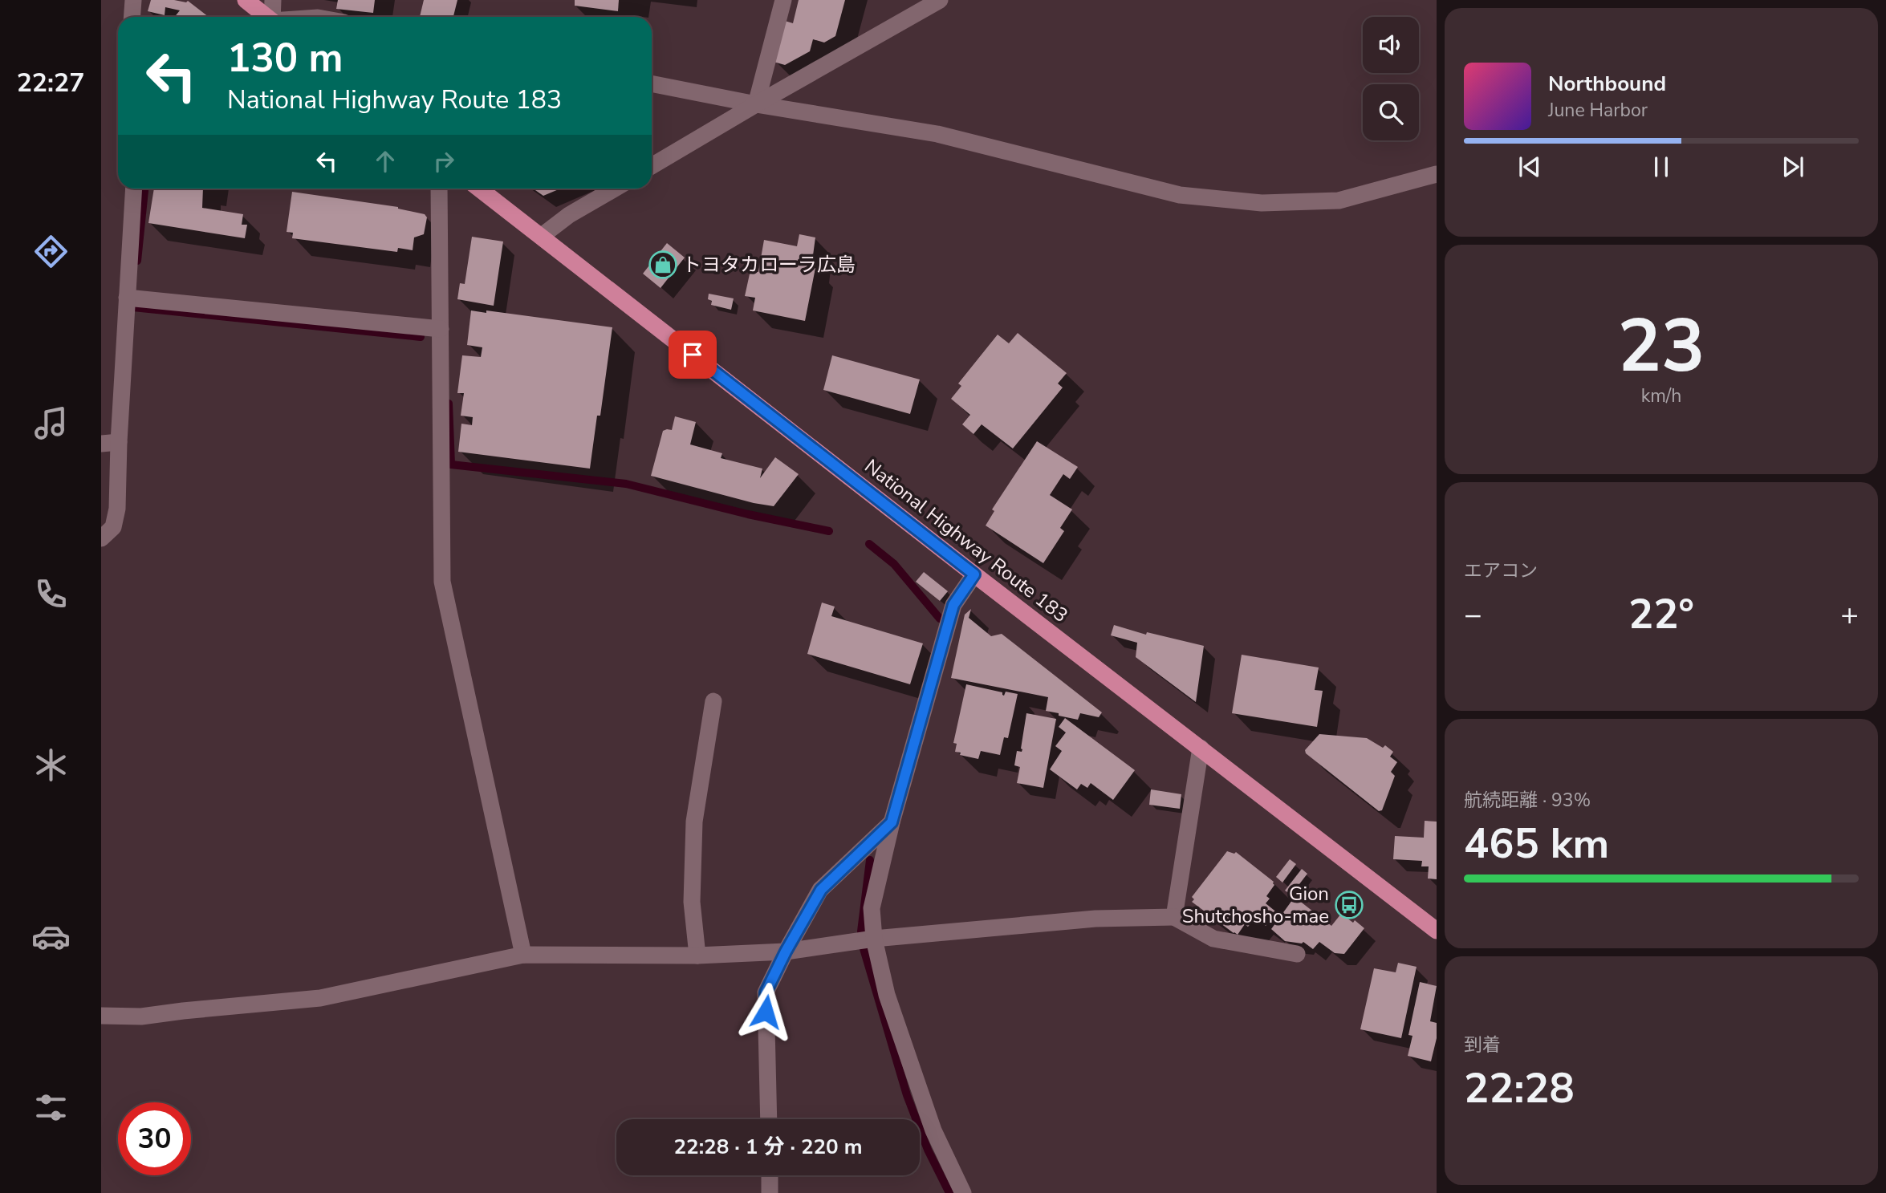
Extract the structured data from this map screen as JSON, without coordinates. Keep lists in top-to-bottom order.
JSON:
{
  "streets": {
    "highway": ["National Highway Route 183"]
  },
  "places": {
    "shop": ["トヨタカローラ広島"],
    "bus stop": ["Gion Shutchosho-mae"]
  },
  "page": {
    "tabs": "22:27",
    "turn": ["130 m", "National Highway Route 183"],
    "song": ["Northbound", "June Harbor"],
    "tile": [
      ["23", "km/h"],
      "エアコン",
      ["航続距離 · 93%", "465 km"],
      ["到着", "22:28"]
    ],
    "heat": ["−", "22°", "+"],
    "limit": "30",
    "trip": "22:28 · 1 分 · 220 m"
  }
}
